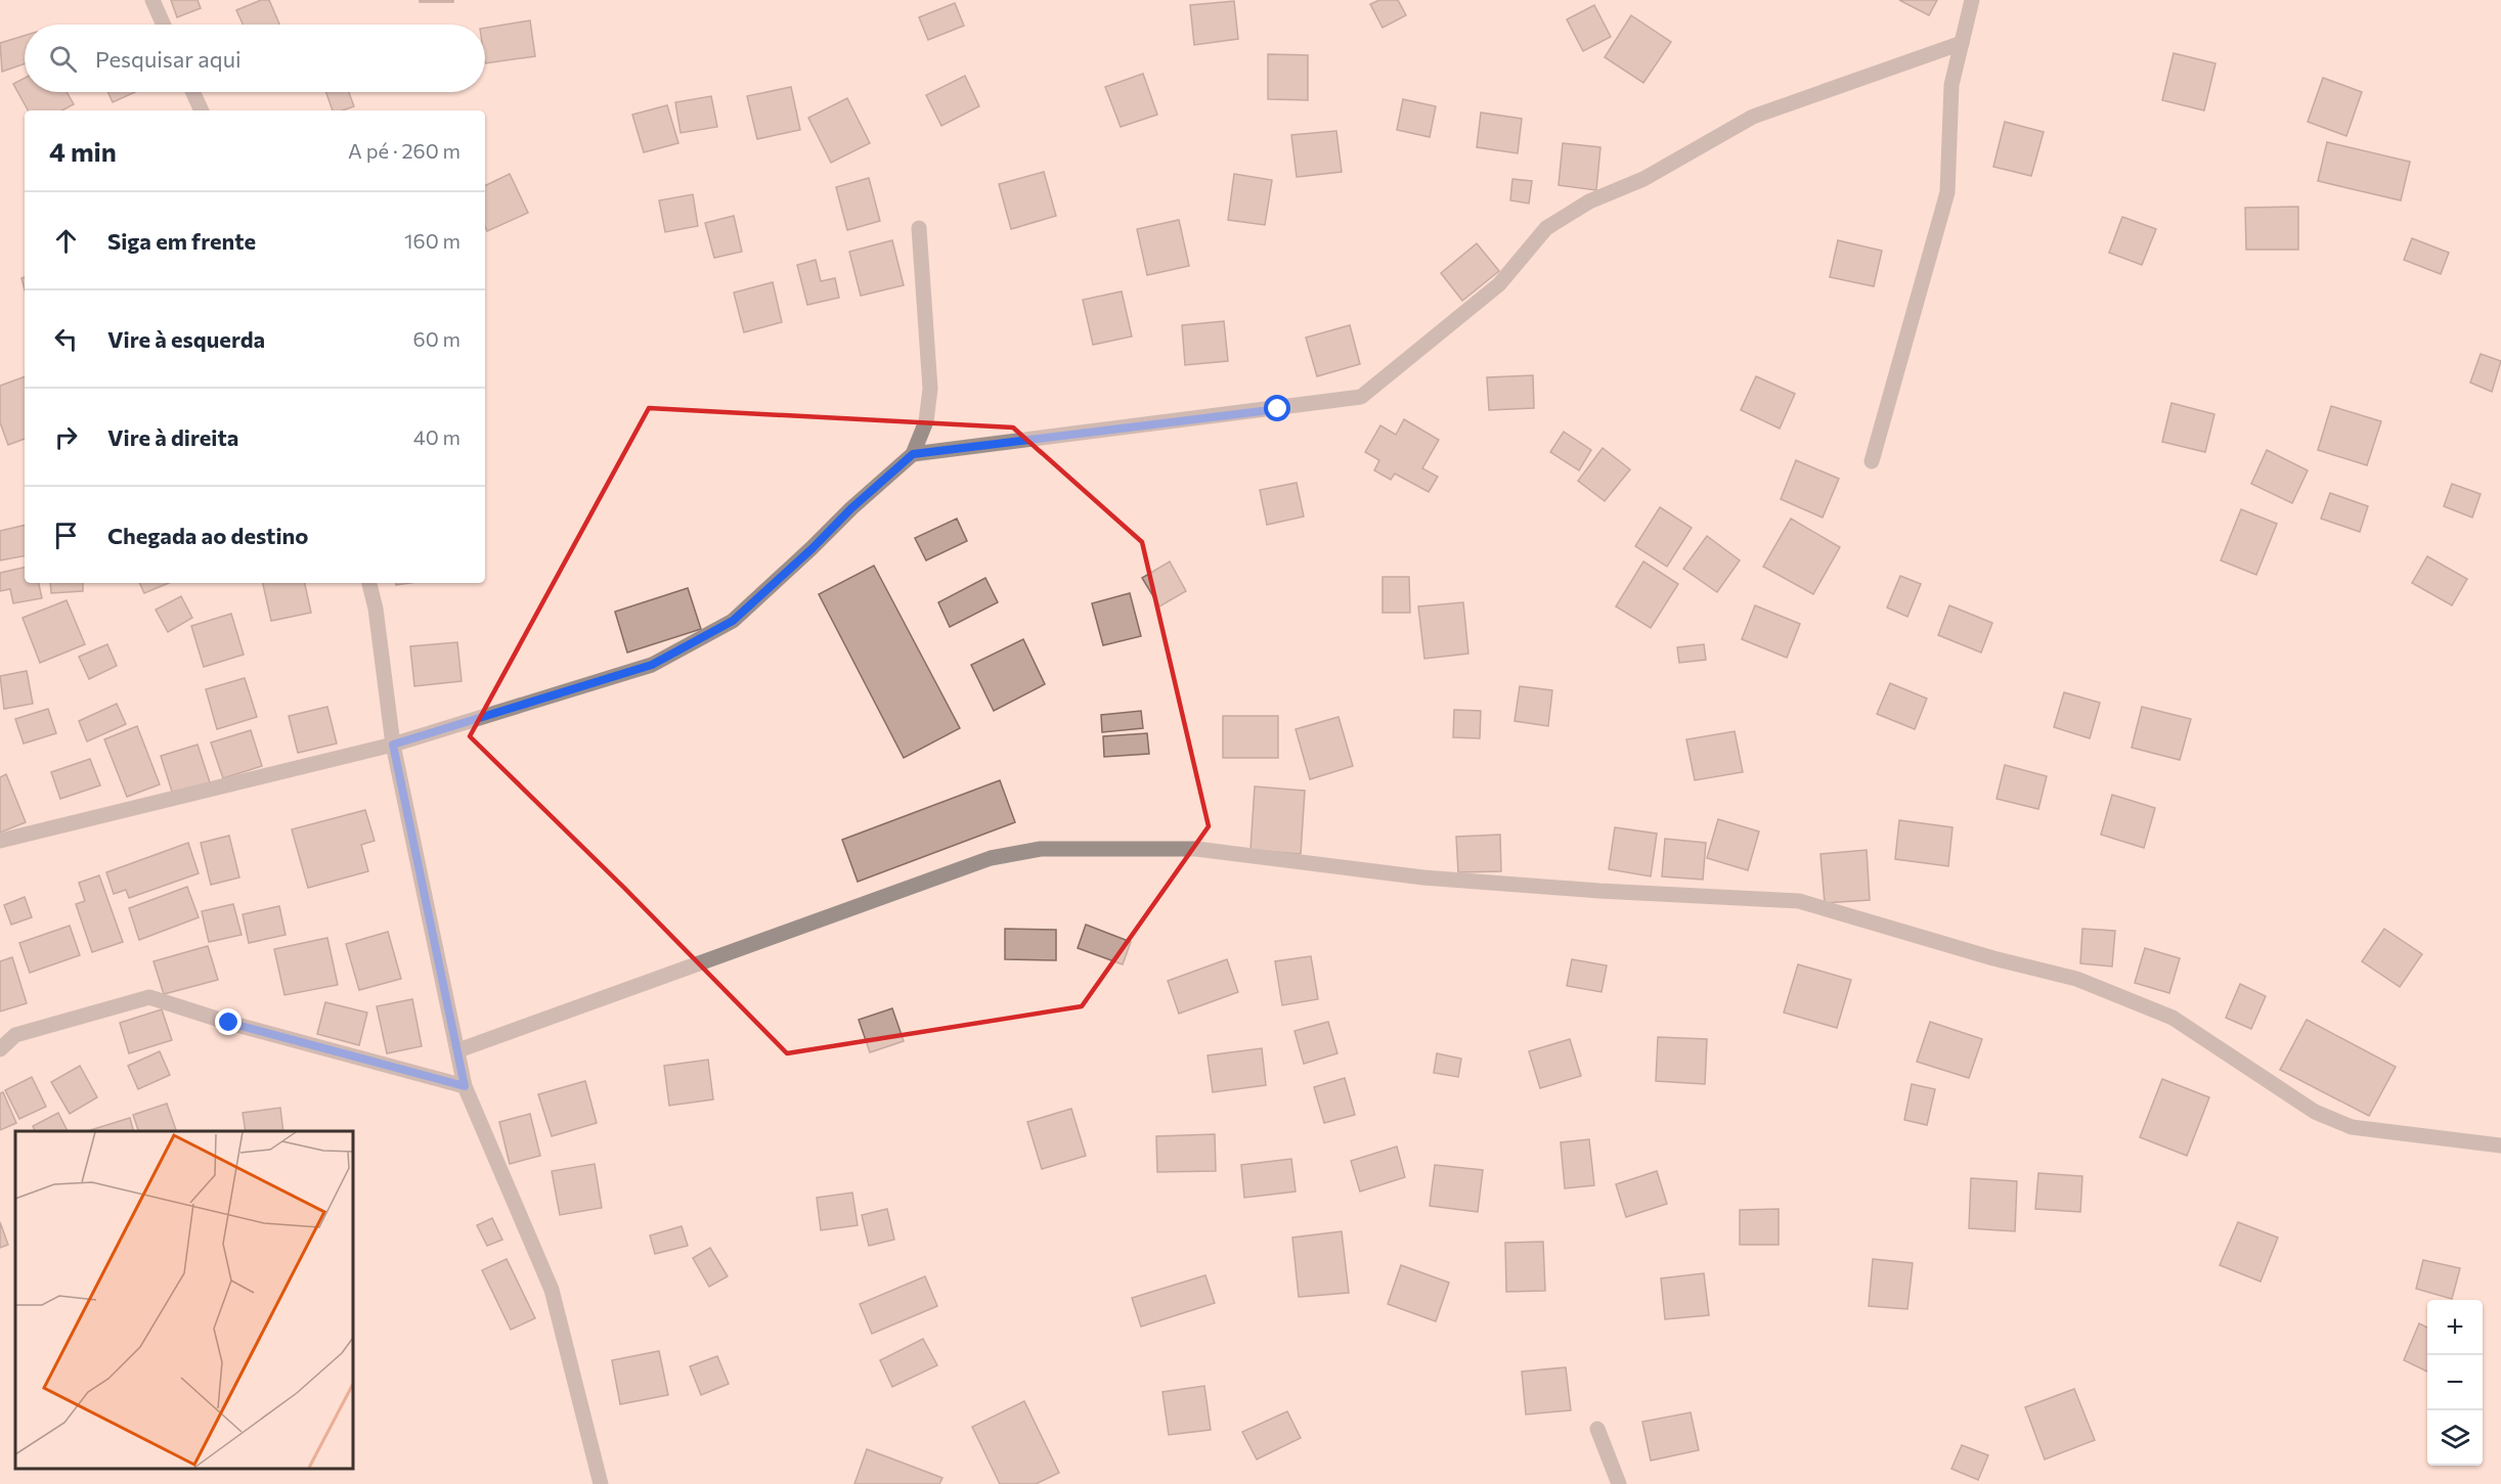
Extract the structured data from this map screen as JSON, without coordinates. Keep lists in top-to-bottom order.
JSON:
{
  "page": {
    "search": "Pesquisar aqui",
    "heading": ["4 min", "A pé · 260 m"],
    "list": [
      ["Siga em frente", "160 m"],
      ["Vire à esquerda", "60 m"],
      ["Vire à direita", "40 m"],
      "Chegada ao destino"
    ],
    "map_buttons": ["+", "−"]
  }
}
